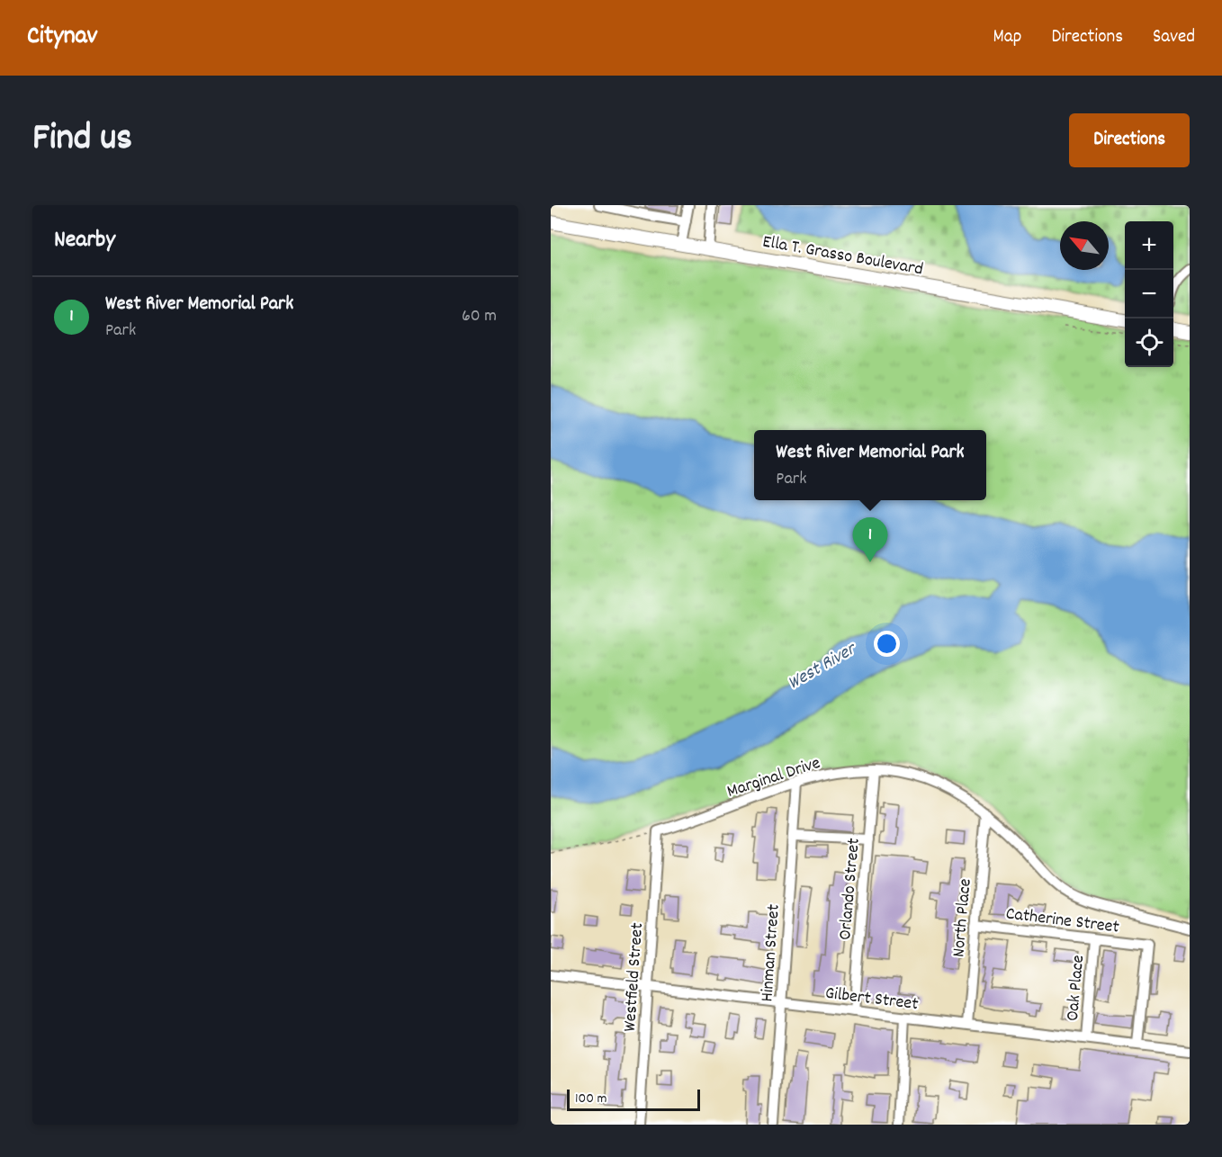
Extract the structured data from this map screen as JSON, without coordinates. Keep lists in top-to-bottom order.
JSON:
{
  "streets": {
    "main road": ["Ella T. Grasso Boulevard"],
    "street": [
      "Marginal Drive",
      "Orlando Street",
      "North Place",
      "Catherine Street",
      "Hinman Street",
      "Westfield Street",
      "Oak Place",
      "Gilbert Street"
    ]
  },
  "crossings": [
    ["Marginal Drive", "Orlando Street"],
    ["Marginal Drive", "North Place"],
    ["Marginal Drive", "Hinman Street"],
    ["Marginal Drive", "Westfield Street"],
    ["Orlando Street", "Gilbert Street"],
    ["North Place", "Catherine Street"],
    ["North Place", "Gilbert Street"],
    ["Catherine Street", "Oak Place"],
    ["Catherine Street", "Gilbert Street"],
    ["Hinman Street", "Gilbert Street"],
    ["Westfield Street", "Gilbert Street"],
    ["Oak Place", "Gilbert Street"]
  ],
  "water": ["West River"],
  "scale_bar": "100 m",
  "north": "top left",
  "page": {
    "header": "Citynav",
    "nav": ["Map", "Directions", "Saved"],
    "title": "Find us",
    "buttons": "Directions",
    "heading": "Nearby",
    "map_buttons": ["+", "−"],
    "list": [
      {
        "mark": "1",
        "name": "West River Memorial Park",
        "note": "Park",
        "value": "60 m"
      }
    ],
    "popup": ["West River Memorial Park", "Park"],
    "pins": "1",
    "scale": "100 m"
  }
}
